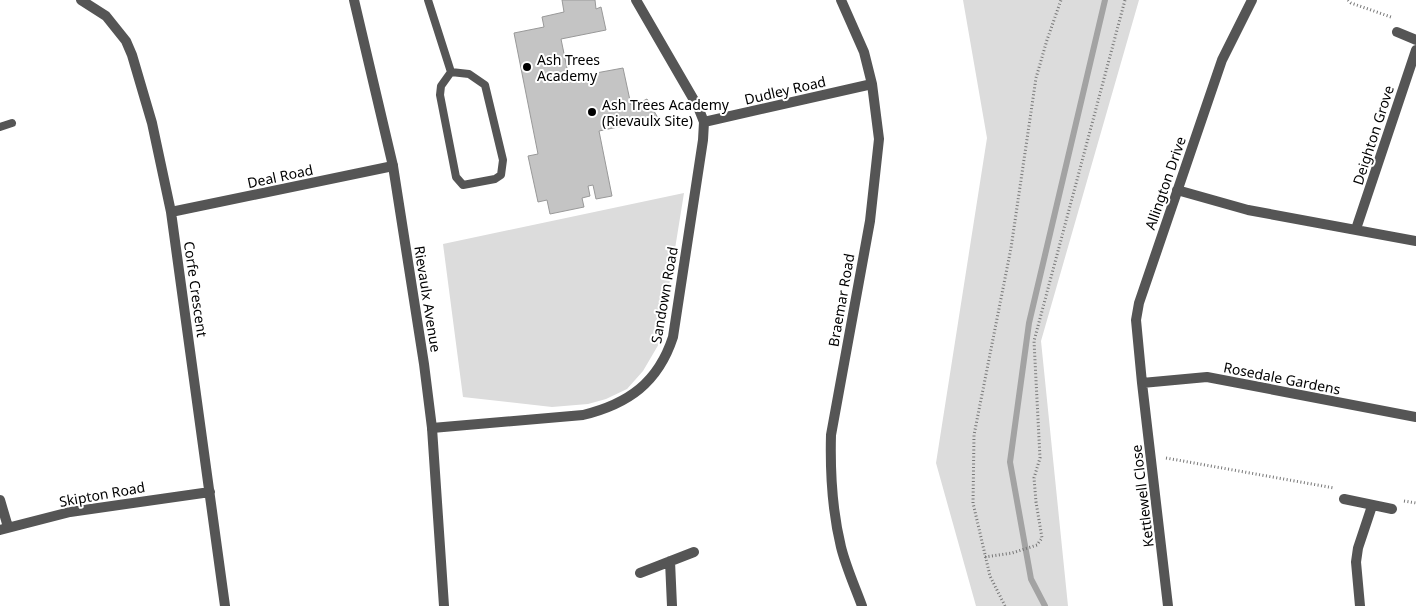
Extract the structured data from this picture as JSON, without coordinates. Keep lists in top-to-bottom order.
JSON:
{
  "streets": {
    "street": [
      "Dudley Road",
      "Deighton Grove",
      "Deal Road",
      "Allington Drive",
      "Corfe Crescent",
      "Sandown Road",
      "Rievaulx Avenue",
      "Braemar Road",
      "Rosedale Gardens",
      "Skipton Road",
      "Kettlewell Close"
    ]
  },
  "crossings": [
    ["Dudley Road", "Sandown Road"],
    ["Dudley Road", "Braemar Road"],
    ["Deal Road", "Corfe Crescent"],
    ["Deal Road", "Rievaulx Avenue"],
    ["Allington Drive", "Rosedale Gardens"],
    ["Allington Drive", "Kettlewell Close"],
    ["Corfe Crescent", "Skipton Road"],
    ["Sandown Road", "Rievaulx Avenue"],
    ["Rosedale Gardens", "Kettlewell Close"]
  ],
  "places": ["Ash Trees Academy", "Ash Trees Academy (Rievaulx Site)"]
}
